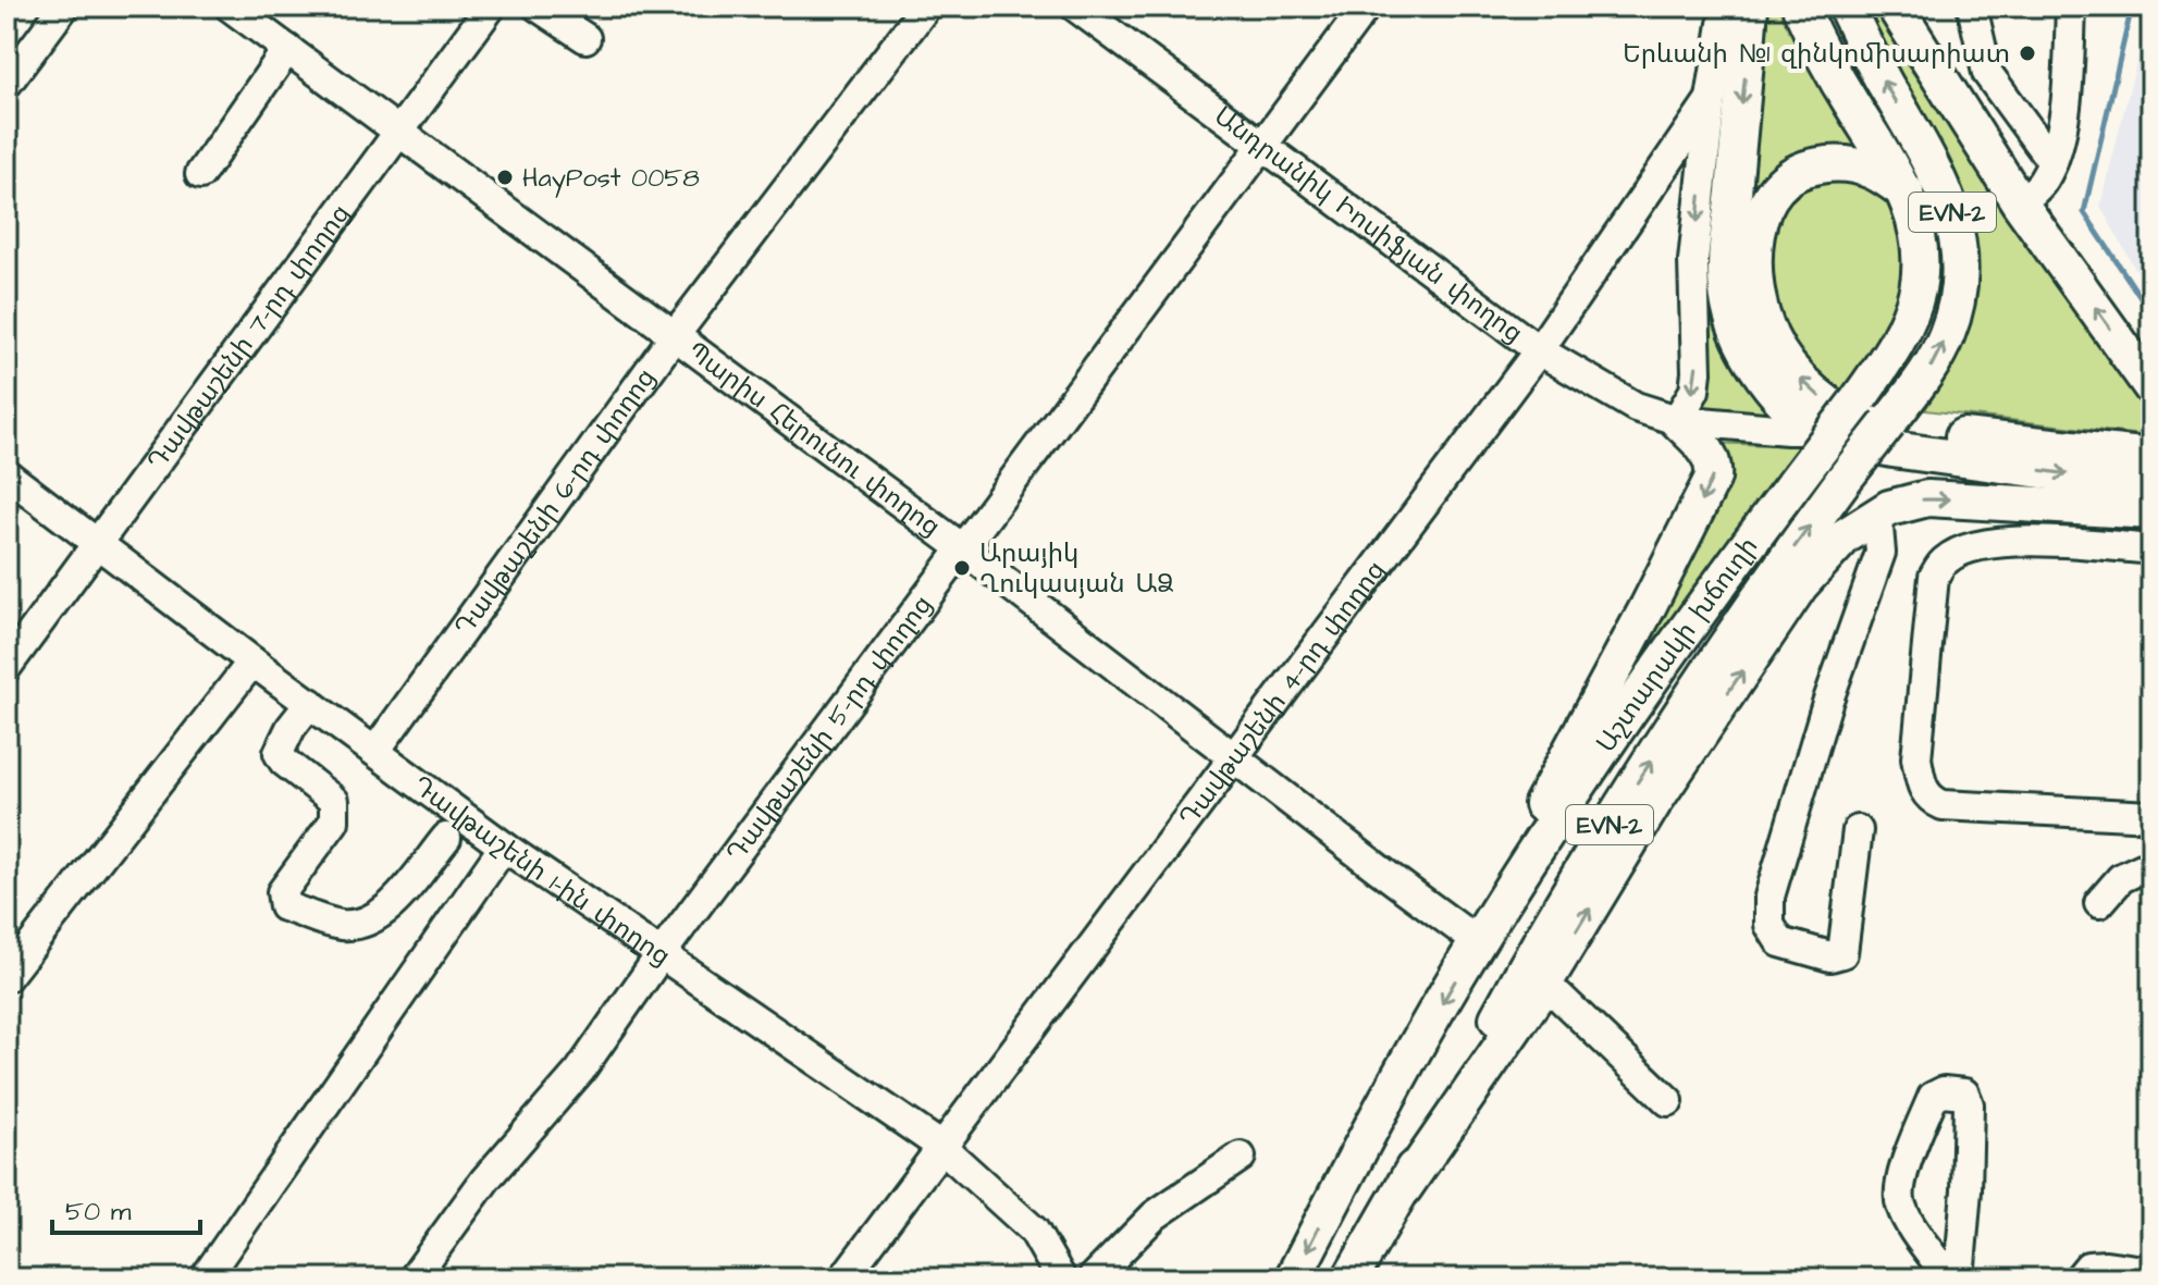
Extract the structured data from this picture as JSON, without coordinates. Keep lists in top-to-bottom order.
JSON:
{
  "streets": {
    "main road": ["EVN-2", "Աշտարակի խճուղի"],
    "street": [
      "Անդրանիկ Իոսիֆյան փողոց",
      "Դավթաշենի 7-րդ փողոց",
      "Պարիս Հերունու փողոց",
      "Դավթաշենի 6-րդ փողոց",
      "Դավթաշենի 4-րդ փողոց",
      "Դավթաշենի 5-րդ փողոց",
      "Դավթաշենի 1-ին փողոց"
    ]
  },
  "crossings": [
    ["Անդրանիկ Իոսիֆյան փողոց", "Աշտարակի խճուղի"],
    ["Անդրանիկ Իոսիֆյան փողոց", "Դավթաշենի 4-րդ փողոց"],
    ["Անդրանիկ Իոսիֆյան փողոց", "Դավթաշենի 5-րդ փողոց"],
    ["Դավթաշենի 7-րդ փողոց", "Պարիս Հերունու փողոց"],
    ["Դավթաշենի 7-րդ փողոց", "Դավթաշենի 1-ին փողոց"],
    ["Պարիս Հերունու փողոց", "Դավթաշենի 6-րդ փողոց"],
    ["Պարիս Հերունու փողոց", "Աշտարակի խճուղի"],
    ["Պարիս Հերունու փողոց", "Դավթաշենի 4-րդ փողոց"],
    ["Պարիս Հերունու փողոց", "Դավթաշենի 5-րդ փողոց"],
    ["Դավթաշենի 6-րդ փողոց", "Դավթաշենի 1-ին փողոց"],
    ["Դավթաշենի 4-րդ փողոց", "Դավթաշենի 1-ին փողոց"],
    ["Դավթաշենի 5-րդ փողոց", "Դավթաշենի 1-ին փողոց"]
  ],
  "places": ["Երևանի №1 զինկոմիսարիատ", "HayPost 0058", "Արայիկ Ղուկասյան ԱՁ"],
  "scale_bar": "50 m"
}
